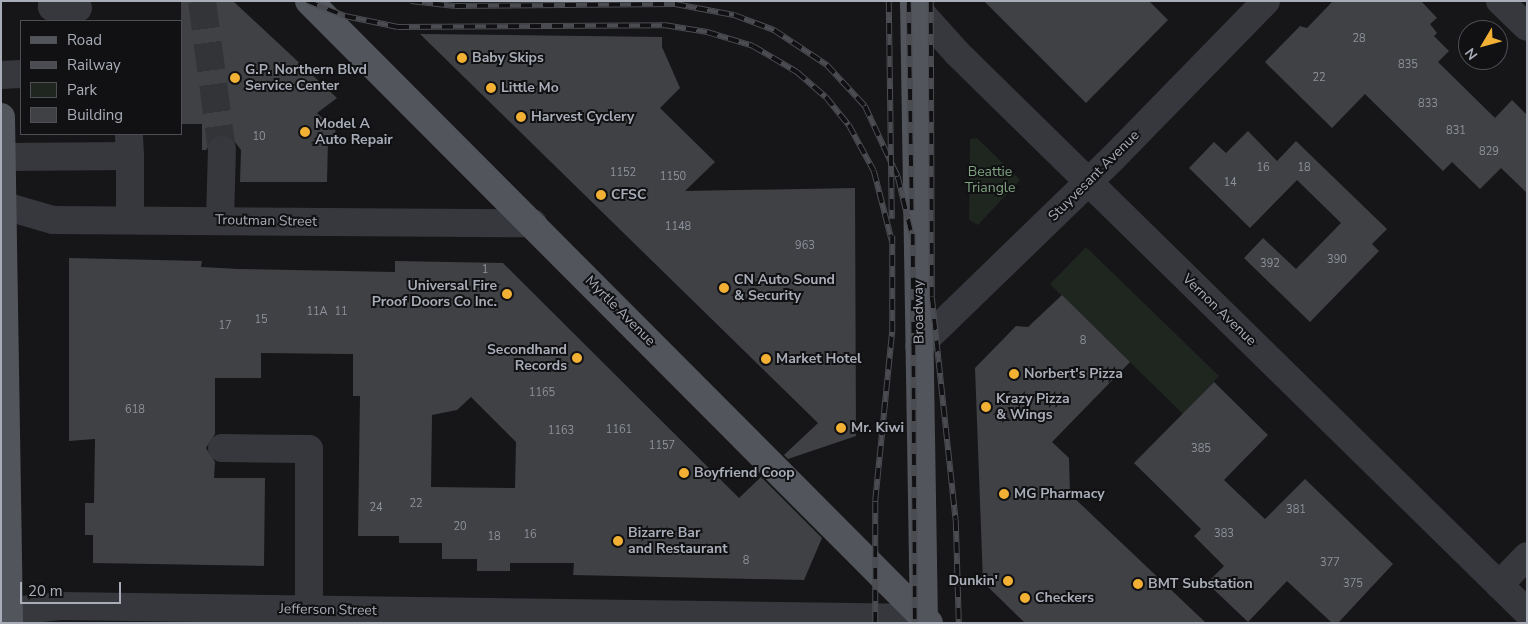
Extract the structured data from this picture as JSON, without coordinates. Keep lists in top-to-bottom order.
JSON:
{
  "streets": {
    "main road": ["Myrtle Avenue", "Broadway"],
    "street": [
      "Stuyvesant Avenue",
      "Troutman Street",
      "Vernon Avenue",
      "Jefferson Street"
    ]
  },
  "crossings": [
    ["Stuyvesant Avenue", "Vernon Avenue"],
    ["Stuyvesant Avenue", "Broadway"],
    ["Troutman Street", "Myrtle Avenue"],
    ["Vernon Avenue", "Broadway"],
    ["Myrtle Avenue", "Broadway"],
    ["Myrtle Avenue", "Jefferson Street"],
    ["Broadway", "Jefferson Street"]
  ],
  "parks": ["Beattie Triangle"],
  "places": [
    "Baby Skips",
    "G.P. Northern Blvd Service Center",
    "Little Mo",
    "Harvest Cyclery",
    "Model A Auto Repair",
    "CFSC",
    "CN Auto Sound & Security",
    "Universal Fire Proof Doors Co Inc.",
    "Secondhand Records",
    "Market Hotel",
    "Norbert's Pizza",
    "Krazy Pizza & Wings",
    "Mr. Kiwi",
    "Boyfriend Coop",
    "MG Pharmacy",
    "Bizarre Bar and Restaurant",
    "Dunkin'",
    "BMT Substation",
    "Checkers"
  ],
  "house_numbers": [
    "28",
    "835",
    "22",
    "833",
    "831",
    "10",
    "829",
    "16",
    "18",
    "1152",
    "1150",
    "14",
    "1148",
    "963",
    "390",
    "392",
    "1",
    "11A",
    "11",
    "15",
    "17",
    "8",
    "1165",
    "618",
    "1161",
    "1163",
    "1157",
    "385",
    "22",
    "24",
    "381",
    "20",
    "383",
    "16",
    "18",
    "8",
    "377",
    "375"
  ],
  "legend": [
    "Road",
    "Railway",
    "Park",
    "Building"
  ],
  "scale_bar": "20 m",
  "north": "bottom left"
}
